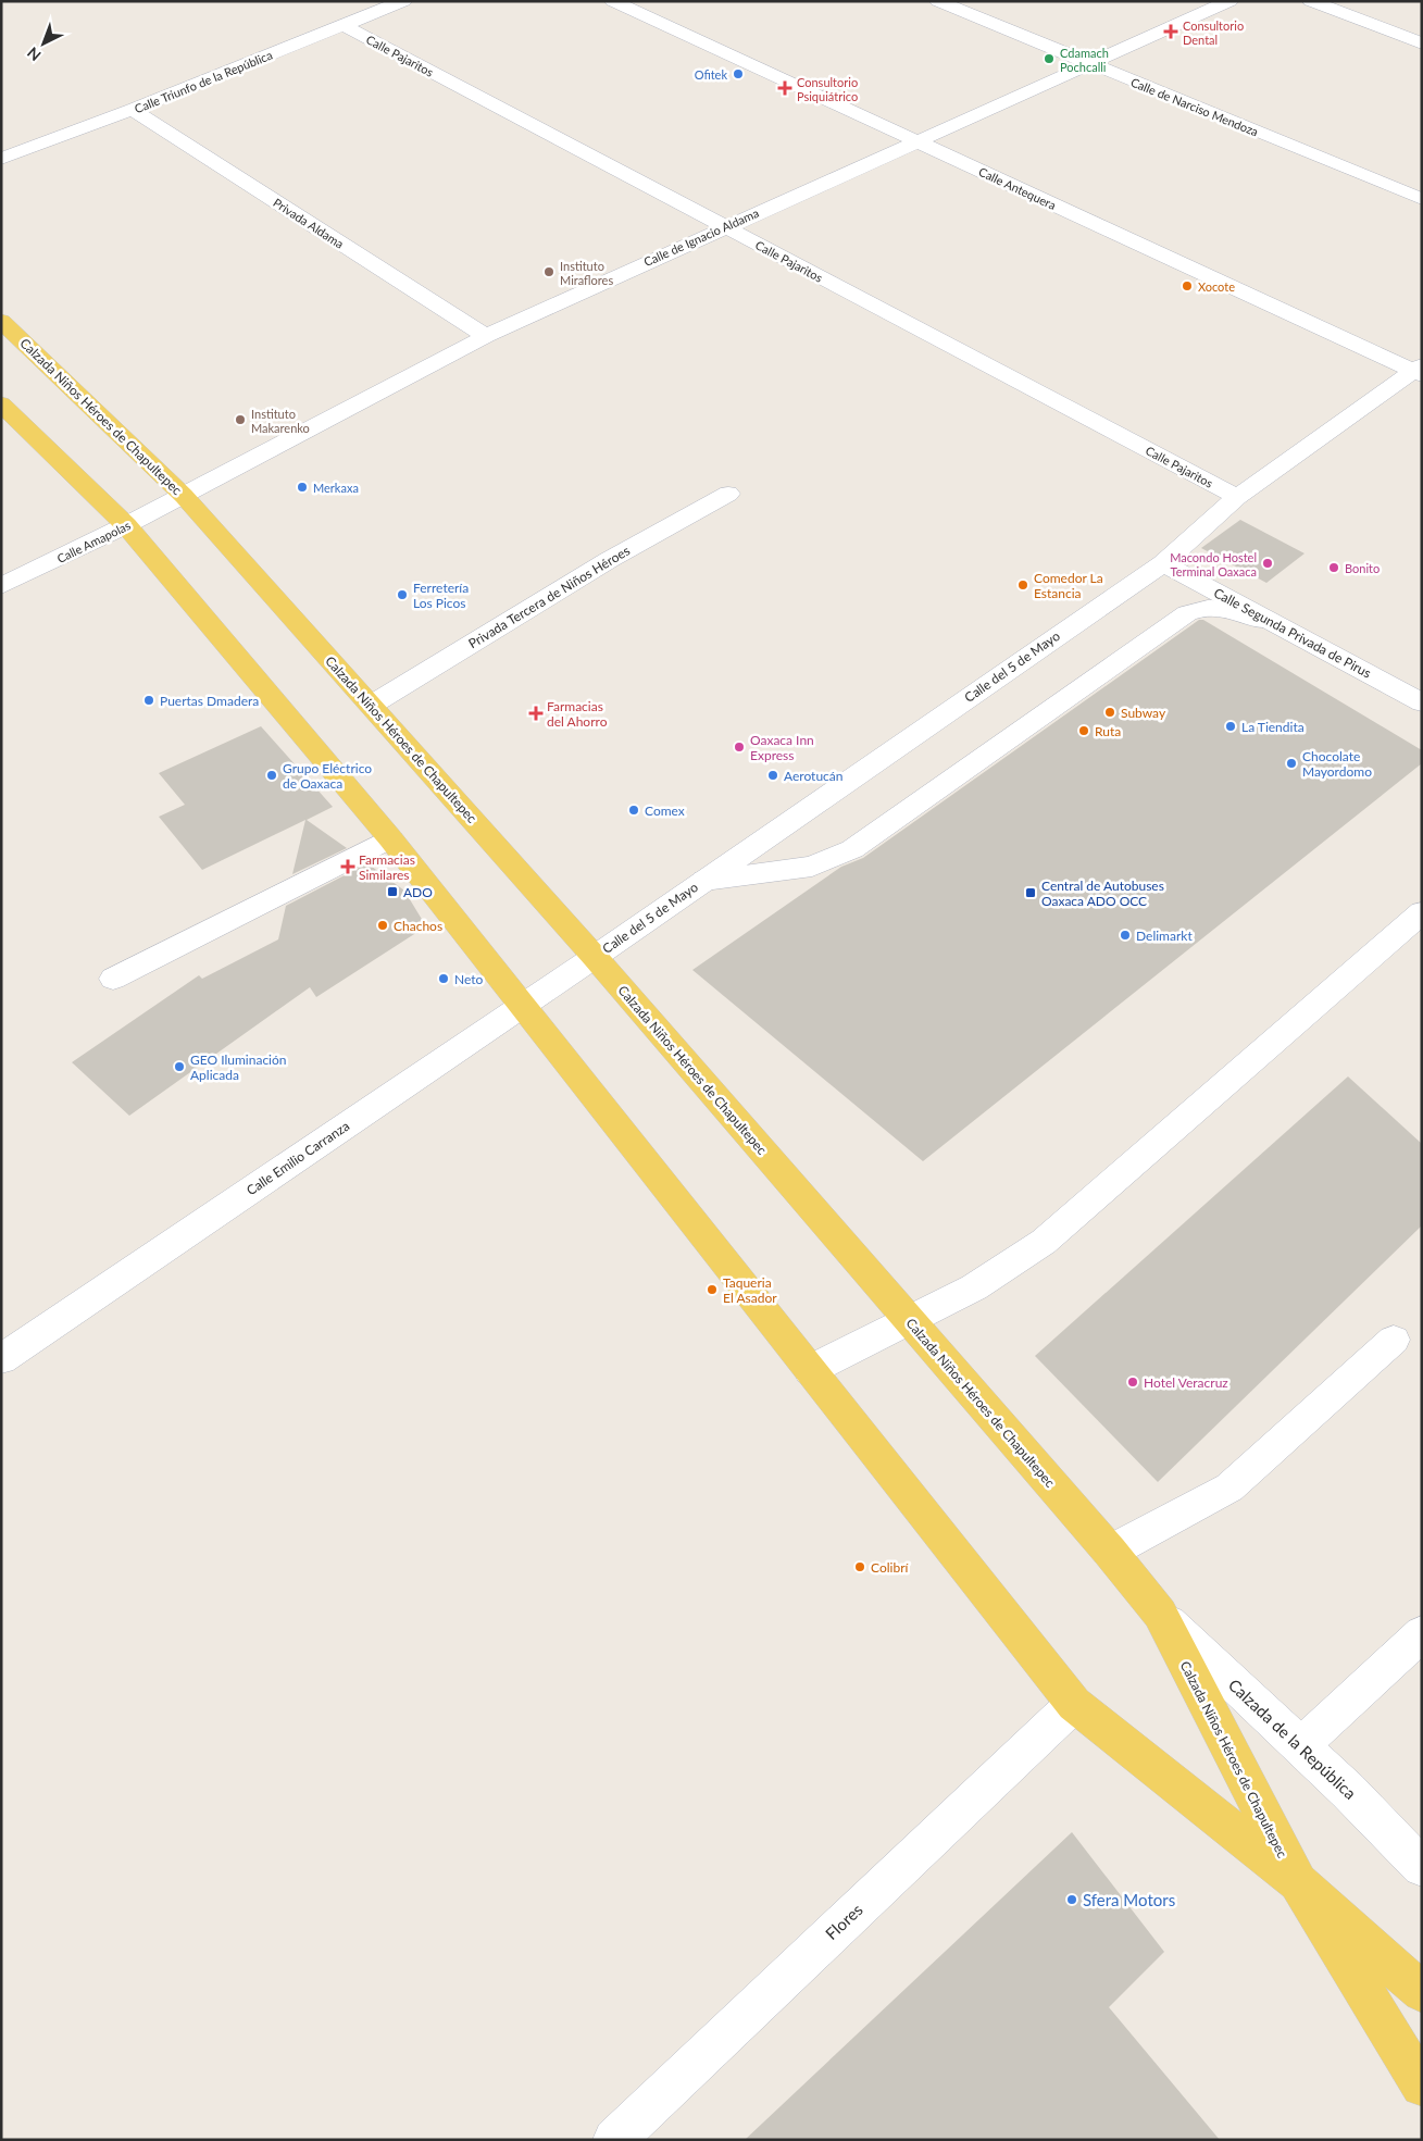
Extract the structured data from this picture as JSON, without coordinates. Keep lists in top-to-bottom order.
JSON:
{
  "streets": {
    "main road": ["Calzada Niños Héroes de Chapultepec"],
    "street": [
      "Calle Pajaritos",
      "Calle Triunfo de la República",
      "Calle de Narciso Mendoza",
      "Calle Antequera",
      "Privada Aldama",
      "Calle de Ignacio Aldama",
      "Calle Amapolas",
      "Privada Tercera de Niños Héroes",
      "Calle Segunda Privada de Pirus",
      "Calle del 5 de Mayo",
      "Calle Emilio Carranza",
      "Calzada de la República",
      "Flores"
    ]
  },
  "crossings": [
    ["Calle Pajaritos", "Calle Triunfo de la República"],
    ["Calle Pajaritos", "Calle de Ignacio Aldama"],
    ["Calle Pajaritos", "Calle del 5 de Mayo"],
    ["Calle Triunfo de la República", "Privada Aldama"],
    ["Calle de Narciso Mendoza", "Calle de Ignacio Aldama"],
    ["Calle Antequera", "Calle de Ignacio Aldama"],
    ["Calle Antequera", "Calle del 5 de Mayo"],
    ["Privada Aldama", "Calle de Ignacio Aldama"],
    ["Calle de Ignacio Aldama", "Calzada Niños Héroes de Chapultepec"],
    ["Calle de Ignacio Aldama", "Calle Amapolas"],
    ["Calzada Niños Héroes de Chapultepec", "Calle Amapolas"],
    ["Calzada Niños Héroes de Chapultepec", "Privada Tercera de Niños Héroes"],
    ["Calzada Niños Héroes de Chapultepec", "Calle del 5 de Mayo"],
    ["Calzada Niños Héroes de Chapultepec", "Calle Emilio Carranza"],
    ["Calzada Niños Héroes de Chapultepec", "Calzada de la República"],
    ["Calzada Niños Héroes de Chapultepec", "Flores"],
    ["Calle Segunda Privada de Pirus", "Calle del 5 de Mayo"],
    ["Calle del 5 de Mayo", "Calle Emilio Carranza"]
  ],
  "places": {
    "health": [
      "Consultorio Dental",
      "Consultorio Psiquiátrico",
      "Farmacias del Ahorro",
      "Farmacias Similares"
    ],
    "other": [
      "Cdamach Pochcalli",
      "Ofitek",
      "Instituto Miraflores",
      "Xocote",
      "Instituto Makarenko",
      "Merkaxa",
      "Macondo Hostel Terminal Oaxaca",
      "Bonito",
      "Comedor La Estancia",
      "Ferretería Los Picos",
      "Puertas Dmadera",
      "Subway",
      "La Tiendita",
      "Ruta",
      "Oaxaca Inn Express",
      "Chocolate Mayordomo",
      "Grupo Eléctrico de Oaxaca",
      "Aerotucán",
      "Comex",
      "Chachos",
      "Delimarkt",
      "Neto",
      "GEO Iluminación Aplicada",
      "Taqueria El Asador",
      "Hotel Veracruz",
      "Colibrí",
      "Sfera Motors"
    ],
    "transit": ["ADO", "Central de Autobuses Oaxaca ADO OCC"]
  },
  "north": "bottom left"
}
